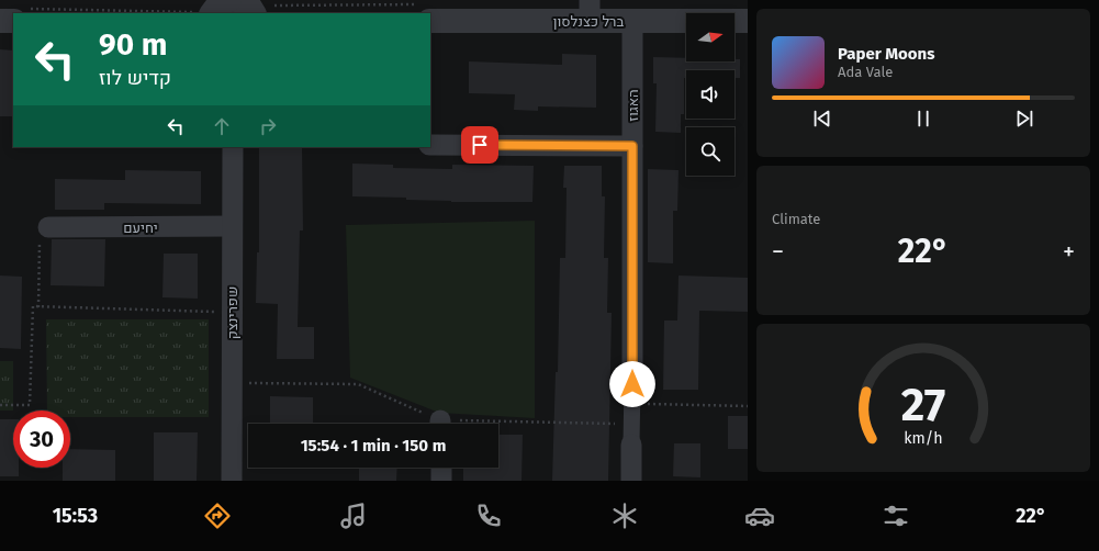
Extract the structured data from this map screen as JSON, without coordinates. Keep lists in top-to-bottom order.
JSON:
{
  "streets": {
    "street": [
      "ברל כצנלסון",
      "האגוז",
      "יחיעם",
      "שפרינצק"
    ]
  },
  "crossings": [
    ["ברל כצנלסון", "האגוז"],
    ["יחיעם", "שפרינצק"]
  ],
  "north": "right",
  "page": {
    "turn": ["90 m", "קדיש לוז"],
    "song": ["Paper Moons", "Ada Vale"],
    "tile": "Climate",
    "heat": ["−", "22°", "+"],
    "limit": "30",
    "trip": "15:54 · 1 min · 150 m",
    "tabs": ["15:53", "22°"],
    "gauge": ["27", "km/h"]
  }
}
